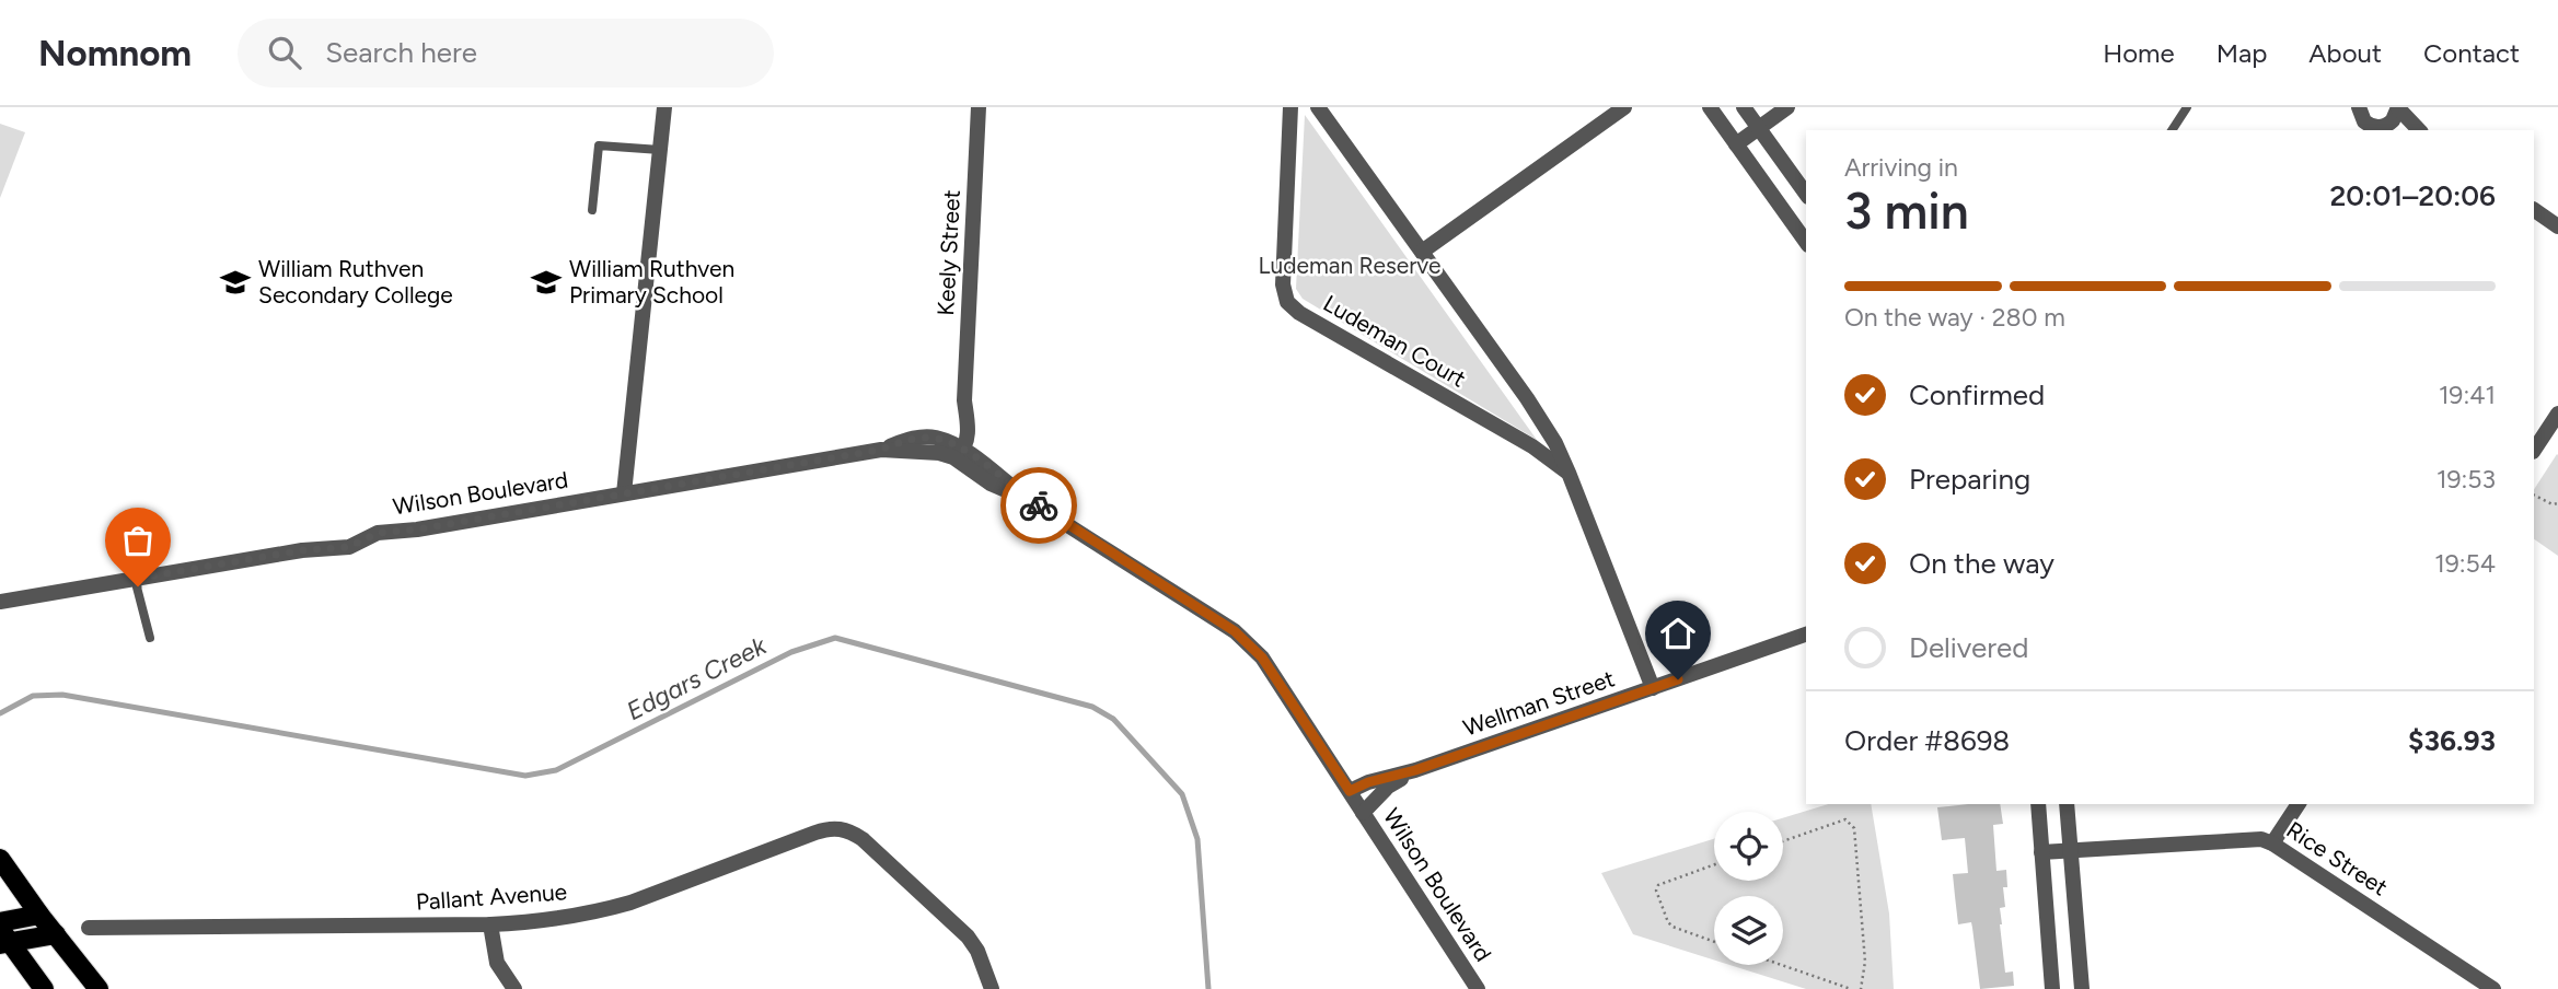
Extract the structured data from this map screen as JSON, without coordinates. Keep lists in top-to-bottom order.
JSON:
{
  "streets": {
    "street": [
      "Keely Street",
      "Ludeman Court",
      "Wilson Boulevard",
      "Wellman Street",
      "Rice Street",
      "Pallant Avenue"
    ]
  },
  "crossings": [
    ["Keely Street", "Wilson Boulevard"],
    ["Ludeman Court", "Wellman Street"],
    ["Wilson Boulevard", "Wellman Street"]
  ],
  "water": ["Edgars Creek"],
  "parks": ["Ludeman Reserve"],
  "places": {
    "school or university": ["William Ruthven Secondary College", "William Ruthven Primary School"]
  },
  "page": {
    "header": "Nomnom",
    "search": "Search here",
    "nav": [
      "Home",
      "Map",
      "About",
      "Contact"
    ],
    "heading": ["3 min", "Arriving in", "20:01–20:06"],
    "panel": ["Order #8698", "$36.93"],
    "bar": "On the way · 280 m",
    "list": [
      ["Confirmed", "19:41"],
      ["Preparing", "19:53"],
      ["On the way", "19:54"],
      "Delivered"
    ]
  }
}
